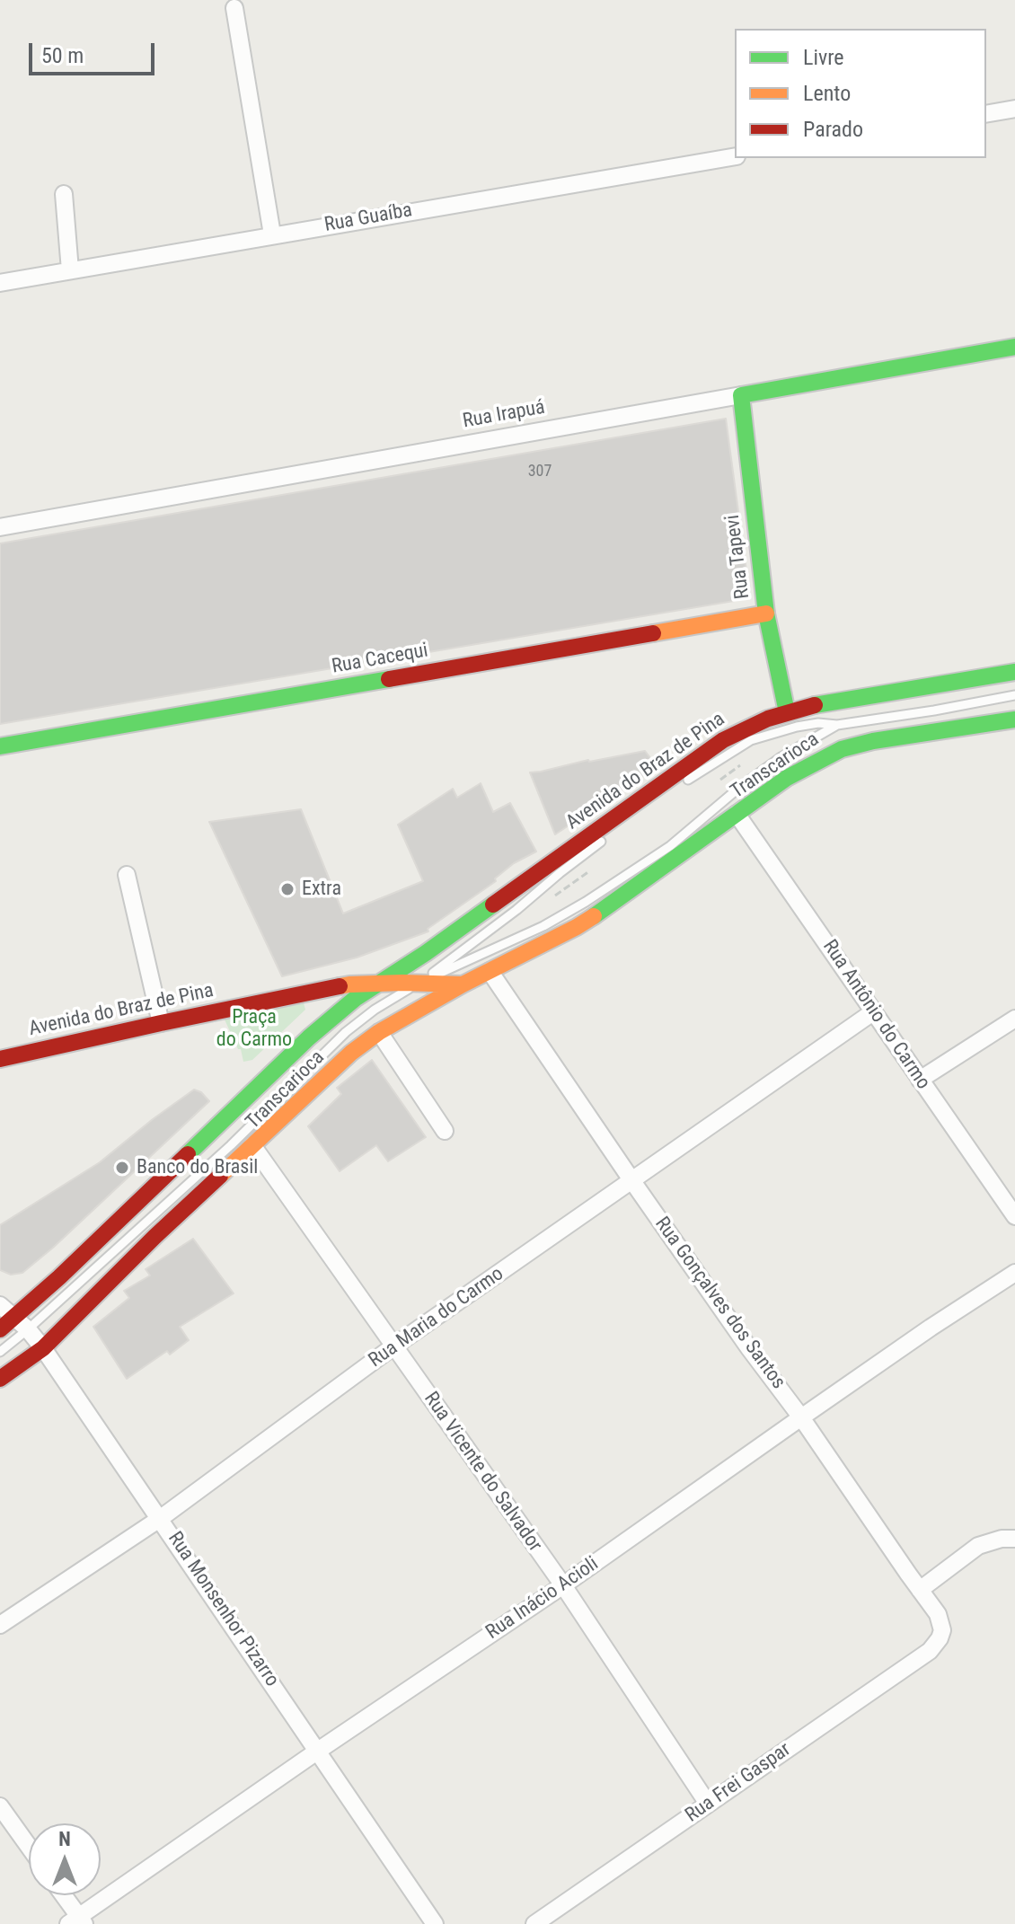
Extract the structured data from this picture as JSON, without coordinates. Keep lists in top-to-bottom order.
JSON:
{
  "streets": {
    "main road": [
      "Rua Irapuá",
      "Rua Tapevi",
      "Rua Cacequi",
      "Avenida do Braz de Pina"
    ],
    "street": [
      "Rua Guaíba",
      "Rua Antônio do Carmo",
      "Rua Gonçalves dos Santos",
      "Rua Maria do Carmo",
      "Rua Vicente do Salvador",
      "Rua Inácio Acioli",
      "Rua Monsenhor Pizarro",
      "Rua Frei Gaspar"
    ],
    "lane": ["Transcarioca"]
  },
  "crossings": [
    ["Rua Irapuá", "Rua Tapevi"],
    ["Rua Tapevi", "Rua Cacequi"],
    ["Rua Tapevi", "Avenida do Braz de Pina"],
    ["Transcarioca", "Avenida do Braz de Pina"],
    ["Transcarioca", "Rua Monsenhor Pizarro"],
    ["Avenida do Braz de Pina", "Rua Antônio do Carmo"],
    ["Avenida do Braz de Pina", "Rua Gonçalves dos Santos"],
    ["Rua Antônio do Carmo", "Rua Maria do Carmo"],
    ["Rua Gonçalves dos Santos", "Rua Maria do Carmo"],
    ["Rua Gonçalves dos Santos", "Rua Inácio Acioli"],
    ["Rua Gonçalves dos Santos", "Rua Frei Gaspar"],
    ["Rua Maria do Carmo", "Rua Vicente do Salvador"],
    ["Rua Maria do Carmo", "Rua Monsenhor Pizarro"],
    ["Rua Vicente do Salvador", "Rua Inácio Acioli"],
    ["Rua Vicente do Salvador", "Rua Frei Gaspar"],
    ["Rua Inácio Acioli", "Rua Monsenhor Pizarro"]
  ],
  "parks": ["Praça do Carmo"],
  "places": ["Extra", "Banco do Brasil"],
  "house_numbers": ["307"],
  "legend": ["Livre", "Lento", "Parado"],
  "scale_bar": "50 m",
  "north": "top"
}
